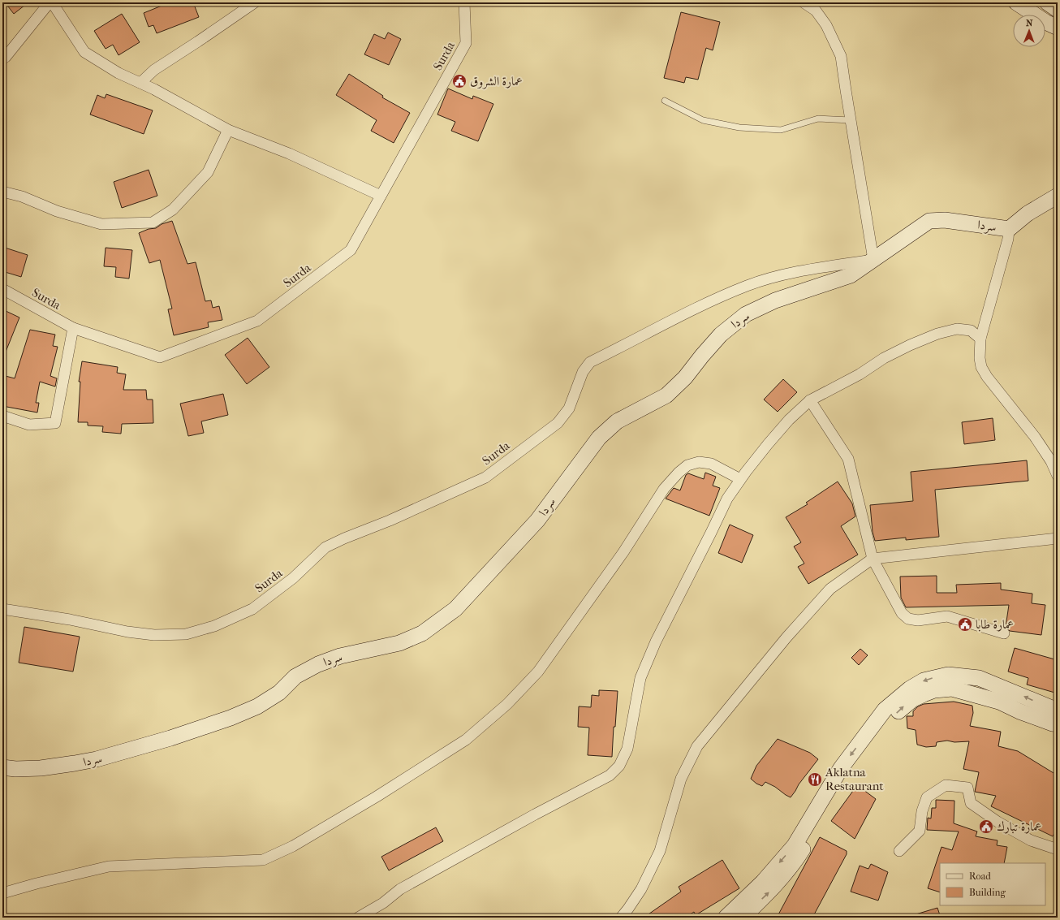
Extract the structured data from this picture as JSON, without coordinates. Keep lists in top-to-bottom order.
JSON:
{
  "streets": {
    "street": ["Surda", "سردا"]
  },
  "crossings": [
    ["Surda", "سردا"]
  ],
  "places": {
    "public building": ["عمارة الشروق", "عمارة طابا", "عمارة تبارك"],
    "restaurant": ["Aklatna Restaurant"]
  },
  "legend": ["Road", "Building"],
  "north": "top"
}
